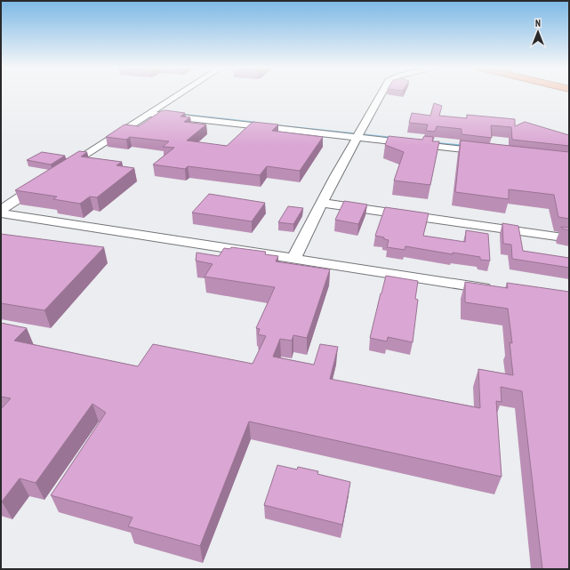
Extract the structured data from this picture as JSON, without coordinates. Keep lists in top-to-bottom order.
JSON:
{
  "north": "top"
}
